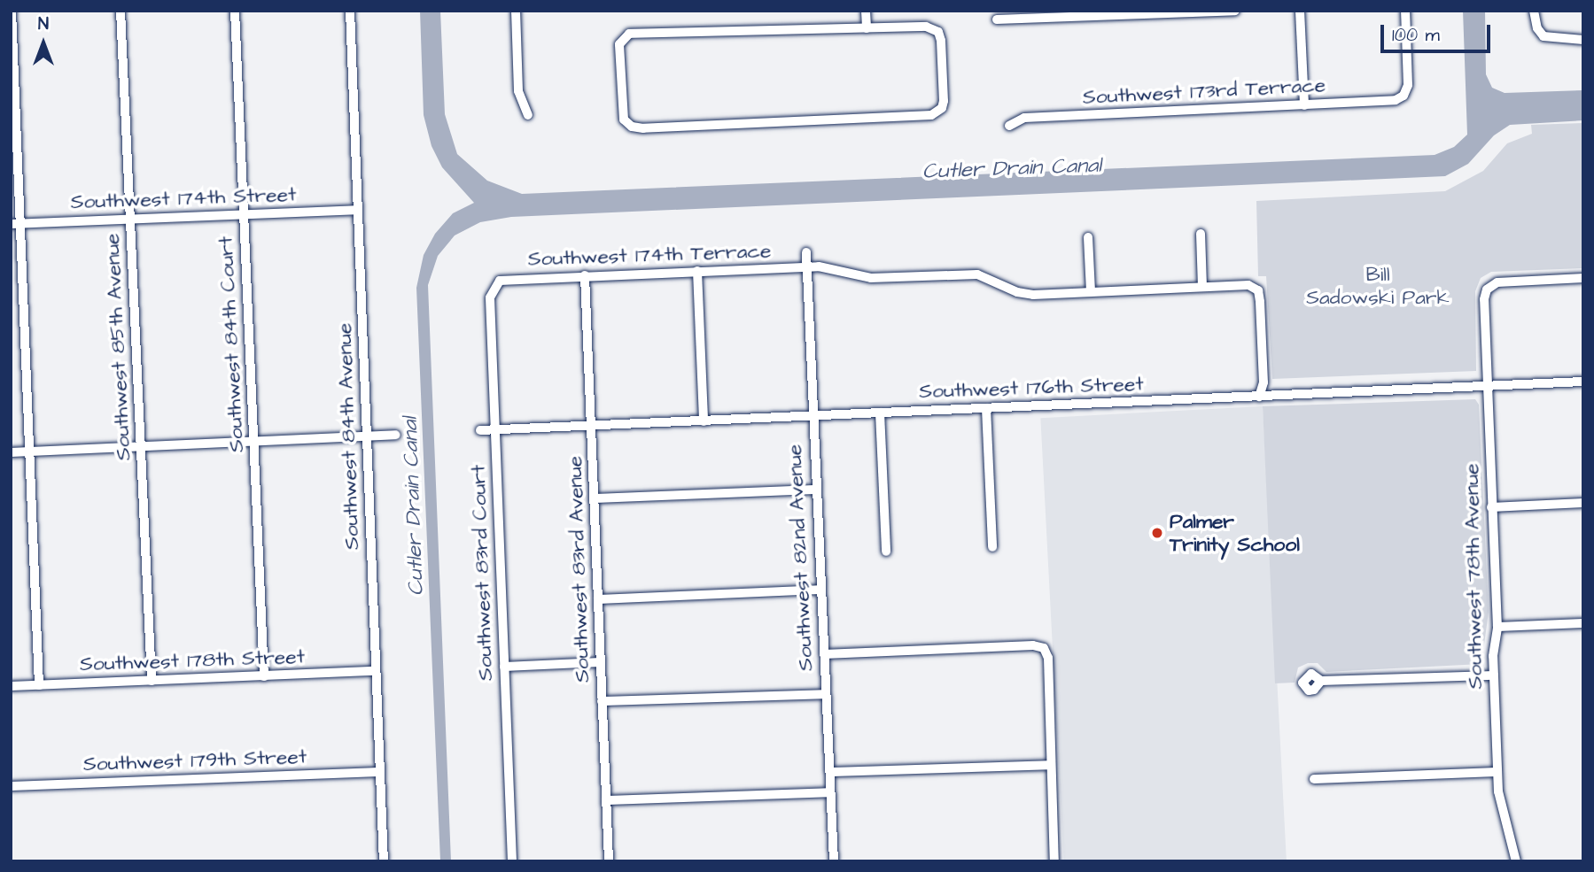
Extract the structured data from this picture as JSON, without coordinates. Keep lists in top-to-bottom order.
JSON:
{
  "streets": {
    "street": [
      "Southwest 173rd Terrace",
      "Southwest 174th Street",
      "Southwest 174th Terrace",
      "Southwest 84th Court",
      "Southwest 85th Avenue",
      "Southwest 176th Street",
      "Southwest 84th Avenue",
      "Southwest 82nd Avenue",
      "Southwest 83rd Avenue",
      "Southwest 83rd Court",
      "Southwest 78th Avenue",
      "Southwest 178th Street",
      "Southwest 179th Street"
    ]
  },
  "crossings": [
    ["Southwest 174th Street", "Southwest 84th Court"],
    ["Southwest 174th Street", "Southwest 85th Avenue"],
    ["Southwest 174th Street", "Southwest 84th Avenue"],
    ["Southwest 174th Terrace", "Southwest 176th Street"],
    ["Southwest 174th Terrace", "Southwest 82nd Avenue"],
    ["Southwest 174th Terrace", "Southwest 83rd Avenue"],
    ["Southwest 174th Terrace", "Southwest 83rd Court"],
    ["Southwest 84th Court", "Southwest 178th Street"],
    ["Southwest 85th Avenue", "Southwest 178th Street"],
    ["Southwest 176th Street", "Southwest 82nd Avenue"],
    ["Southwest 176th Street", "Southwest 83rd Avenue"],
    ["Southwest 176th Street", "Southwest 83rd Court"],
    ["Southwest 176th Street", "Southwest 78th Avenue"],
    ["Southwest 84th Avenue", "Southwest 178th Street"],
    ["Southwest 84th Avenue", "Southwest 179th Street"]
  ],
  "water": ["Cutler Drain Canal"],
  "parks": ["Bill Sadowski Park"],
  "places": ["Palmer Trinity School"],
  "scale_bar": "100 m",
  "north": "top"
}
